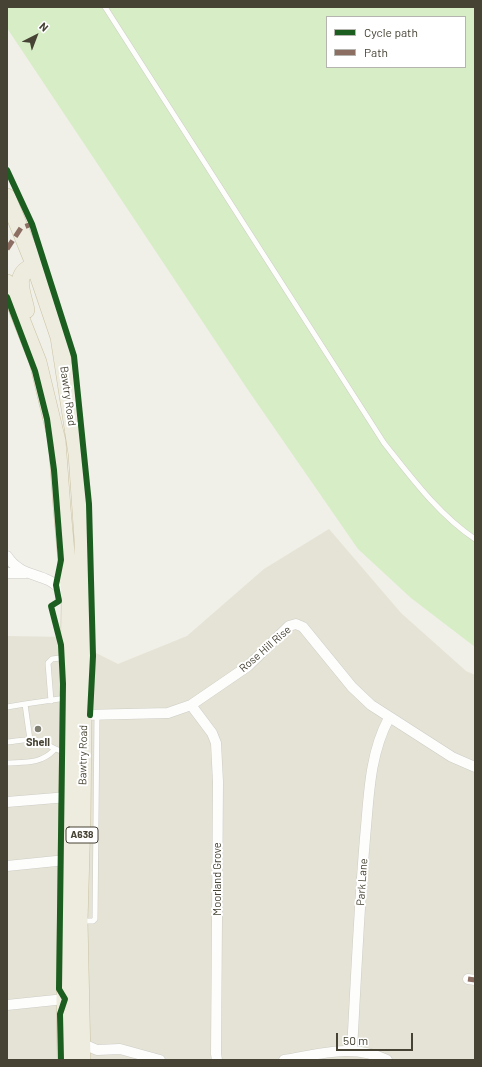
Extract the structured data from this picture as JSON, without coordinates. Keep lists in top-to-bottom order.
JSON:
{
  "streets": {
    "highway": ["Bawtry Road", "A638"],
    "street": ["Rose Hill Rise", "Moorland Grove", "Park Lane"]
  },
  "crossings": [
    ["Bawtry Road", "Rose Hill Rise"],
    ["Rose Hill Rise", "Moorland Grove"],
    ["Rose Hill Rise", "Park Lane"]
  ],
  "places": ["Shell"],
  "legend": ["Cycle path", "Path"],
  "scale_bar": "50 m",
  "north": "top right"
}
